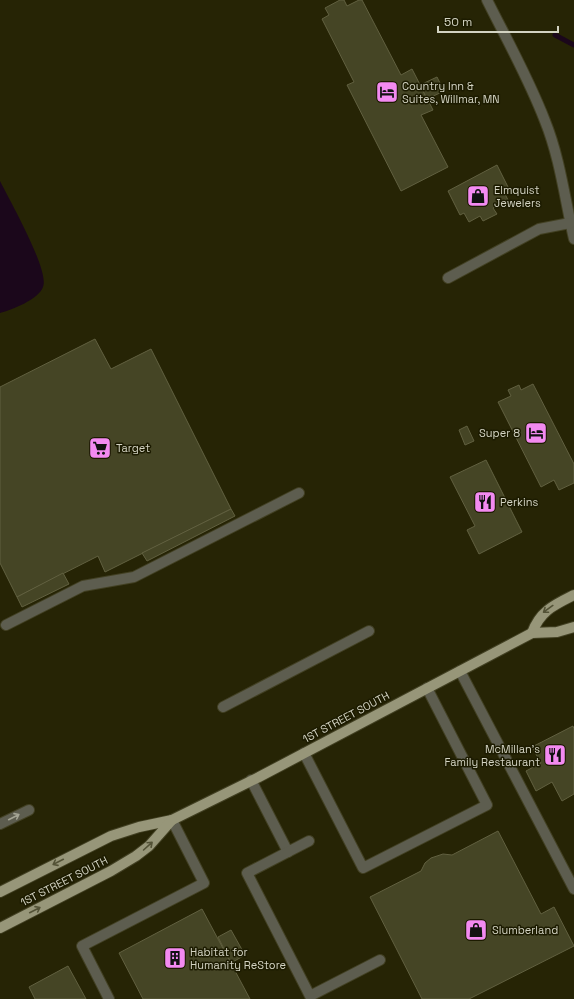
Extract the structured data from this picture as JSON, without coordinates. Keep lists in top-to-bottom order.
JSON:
{
  "streets": {
    "main road": ["1ST STREET SOUTH"]
  },
  "places": {
    "hotel": ["Country Inn & Suites, Willmar, MN", "Super 8"],
    "shop": ["Elmquist Jewelers", "Slumberland"],
    "supermarket": ["Target"],
    "restaurant": ["Perkins", "McMillan's Family Restaurant"],
    "building": ["Habitat for Humanity ReStore"]
  },
  "scale_bar": "50 m"
}
